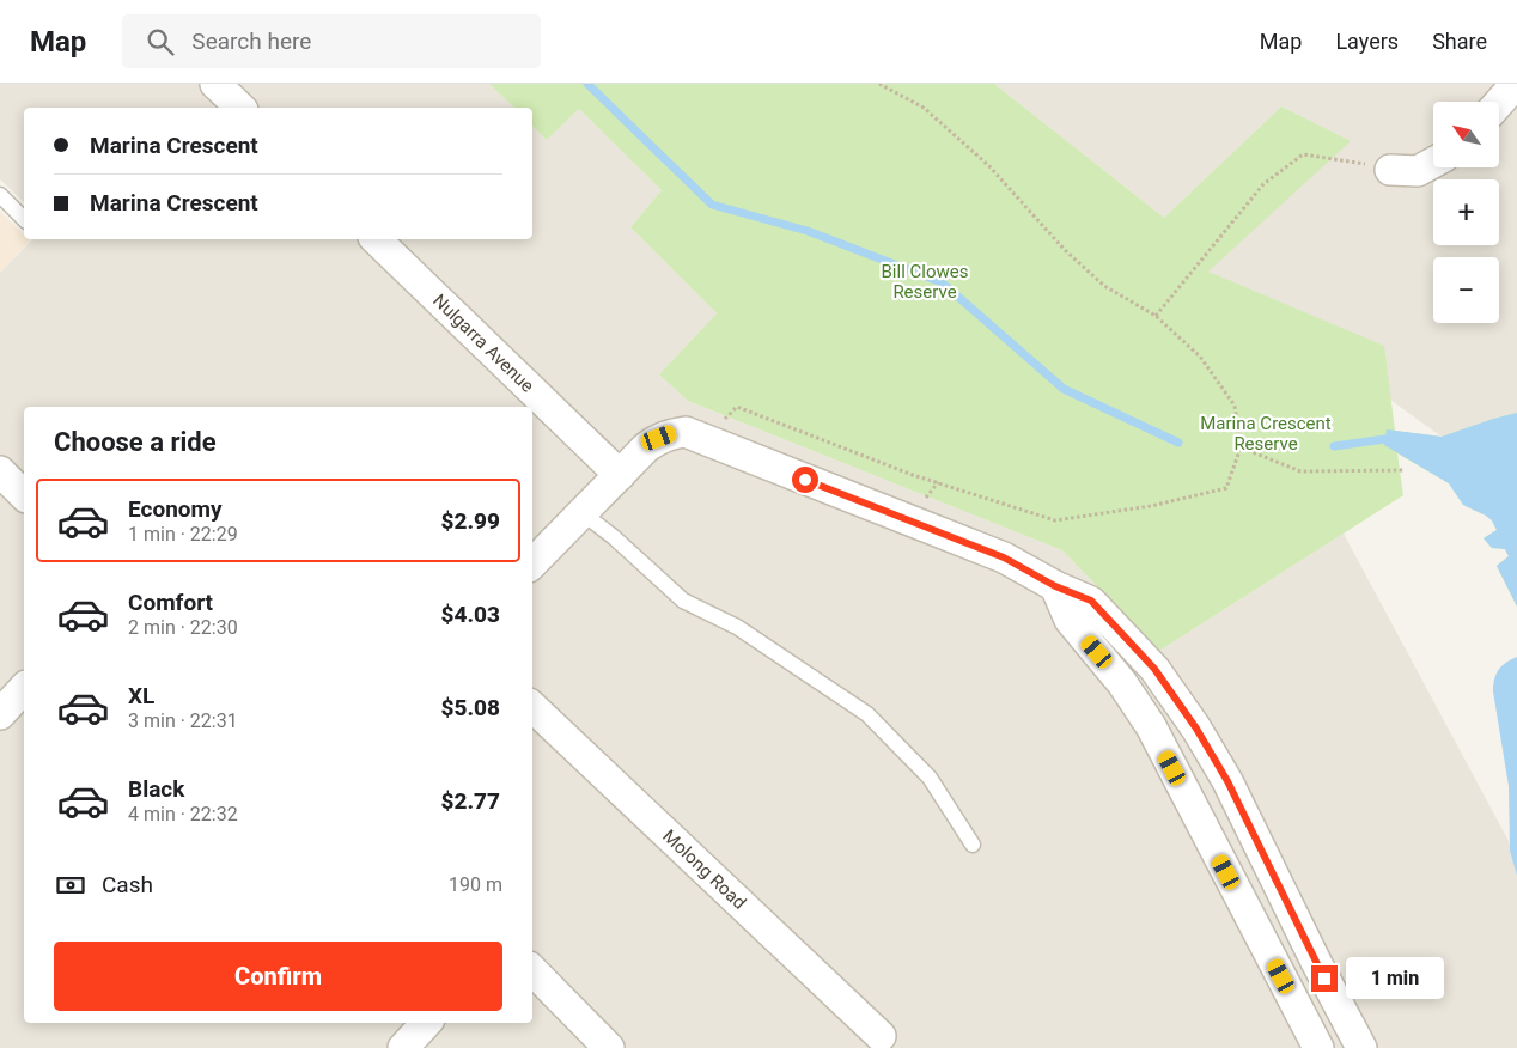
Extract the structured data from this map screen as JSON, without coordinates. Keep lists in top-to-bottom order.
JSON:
{
  "streets": {
    "street": ["Nulgarra Avenue", "Molong Road"]
  },
  "parks": ["Bill Clowes Reserve", "Marina Crescent Reserve"],
  "north": "top left",
  "page": {
    "header": "Map",
    "search": "Search here",
    "nav": ["Map", "Layers", "Share"],
    "map_buttons": ["+", "−"],
    "banner": ["Marina Crescent", "Marina Crescent"],
    "heading": "Choose a ride",
    "list": [
      {
        "name": "Economy",
        "note": "1 min · 22:29",
        "value": "$2.99"
      },
      {
        "name": "Comfort",
        "note": "2 min · 22:30",
        "value": "$4.03"
      },
      {
        "name": "XL",
        "note": "3 min · 22:31",
        "value": "$5.08"
      },
      {
        "name": "Black",
        "note": "4 min · 22:32",
        "value": "$2.77"
      }
    ],
    "pay": ["Cash", "190 m"],
    "buttons": "Confirm",
    "bubble": "1 min"
  }
}
